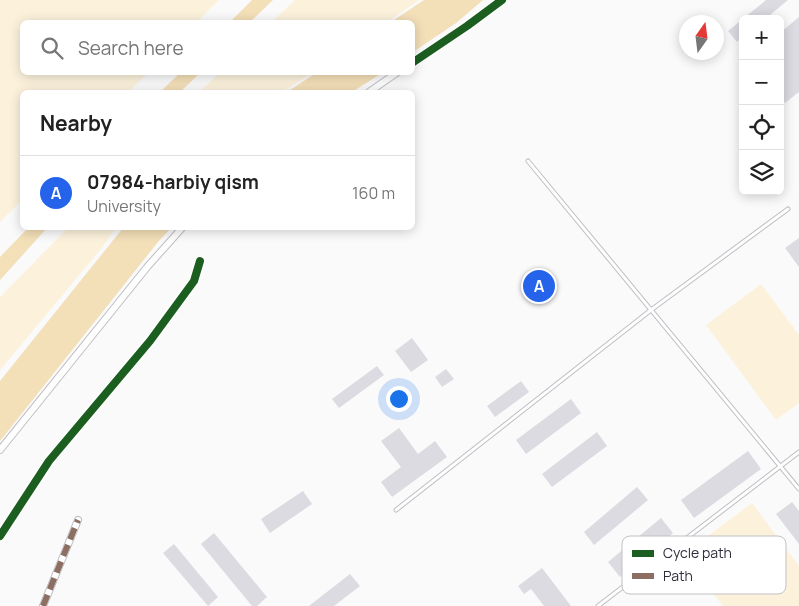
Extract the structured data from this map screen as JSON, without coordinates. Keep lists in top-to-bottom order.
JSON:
{
  "legend": ["Cycle path", "Path"],
  "north": "top",
  "page": {
    "map_buttons": ["+", "−"],
    "search": "Search here",
    "heading": "Nearby",
    "list": [
      {
        "mark": "A",
        "name": "07984-harbiy qism",
        "note": "University",
        "value": "160 m"
      }
    ],
    "pins": "A"
  }
}
